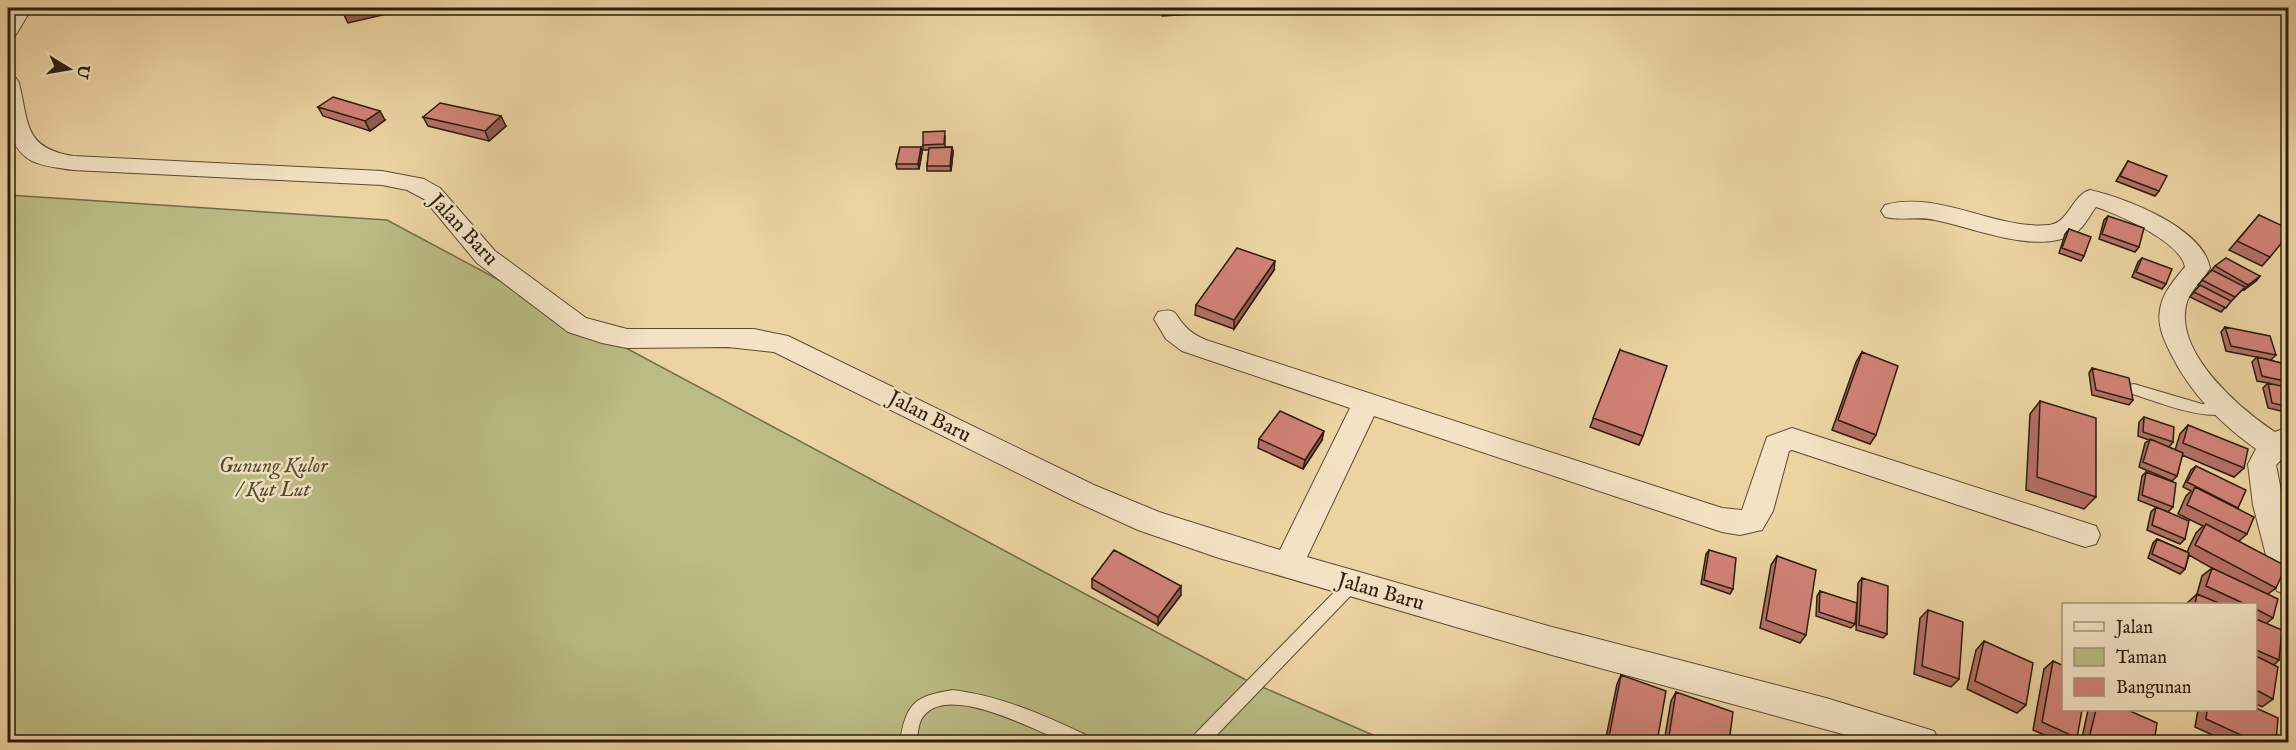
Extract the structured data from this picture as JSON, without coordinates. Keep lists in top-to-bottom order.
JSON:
{
  "streets": {
    "street": ["Jalan Baru"]
  },
  "parks": ["Gunung Kulor / Kut Lut"],
  "legend": ["Jalan", "Taman", "Bangunan"],
  "north": "right"
}
